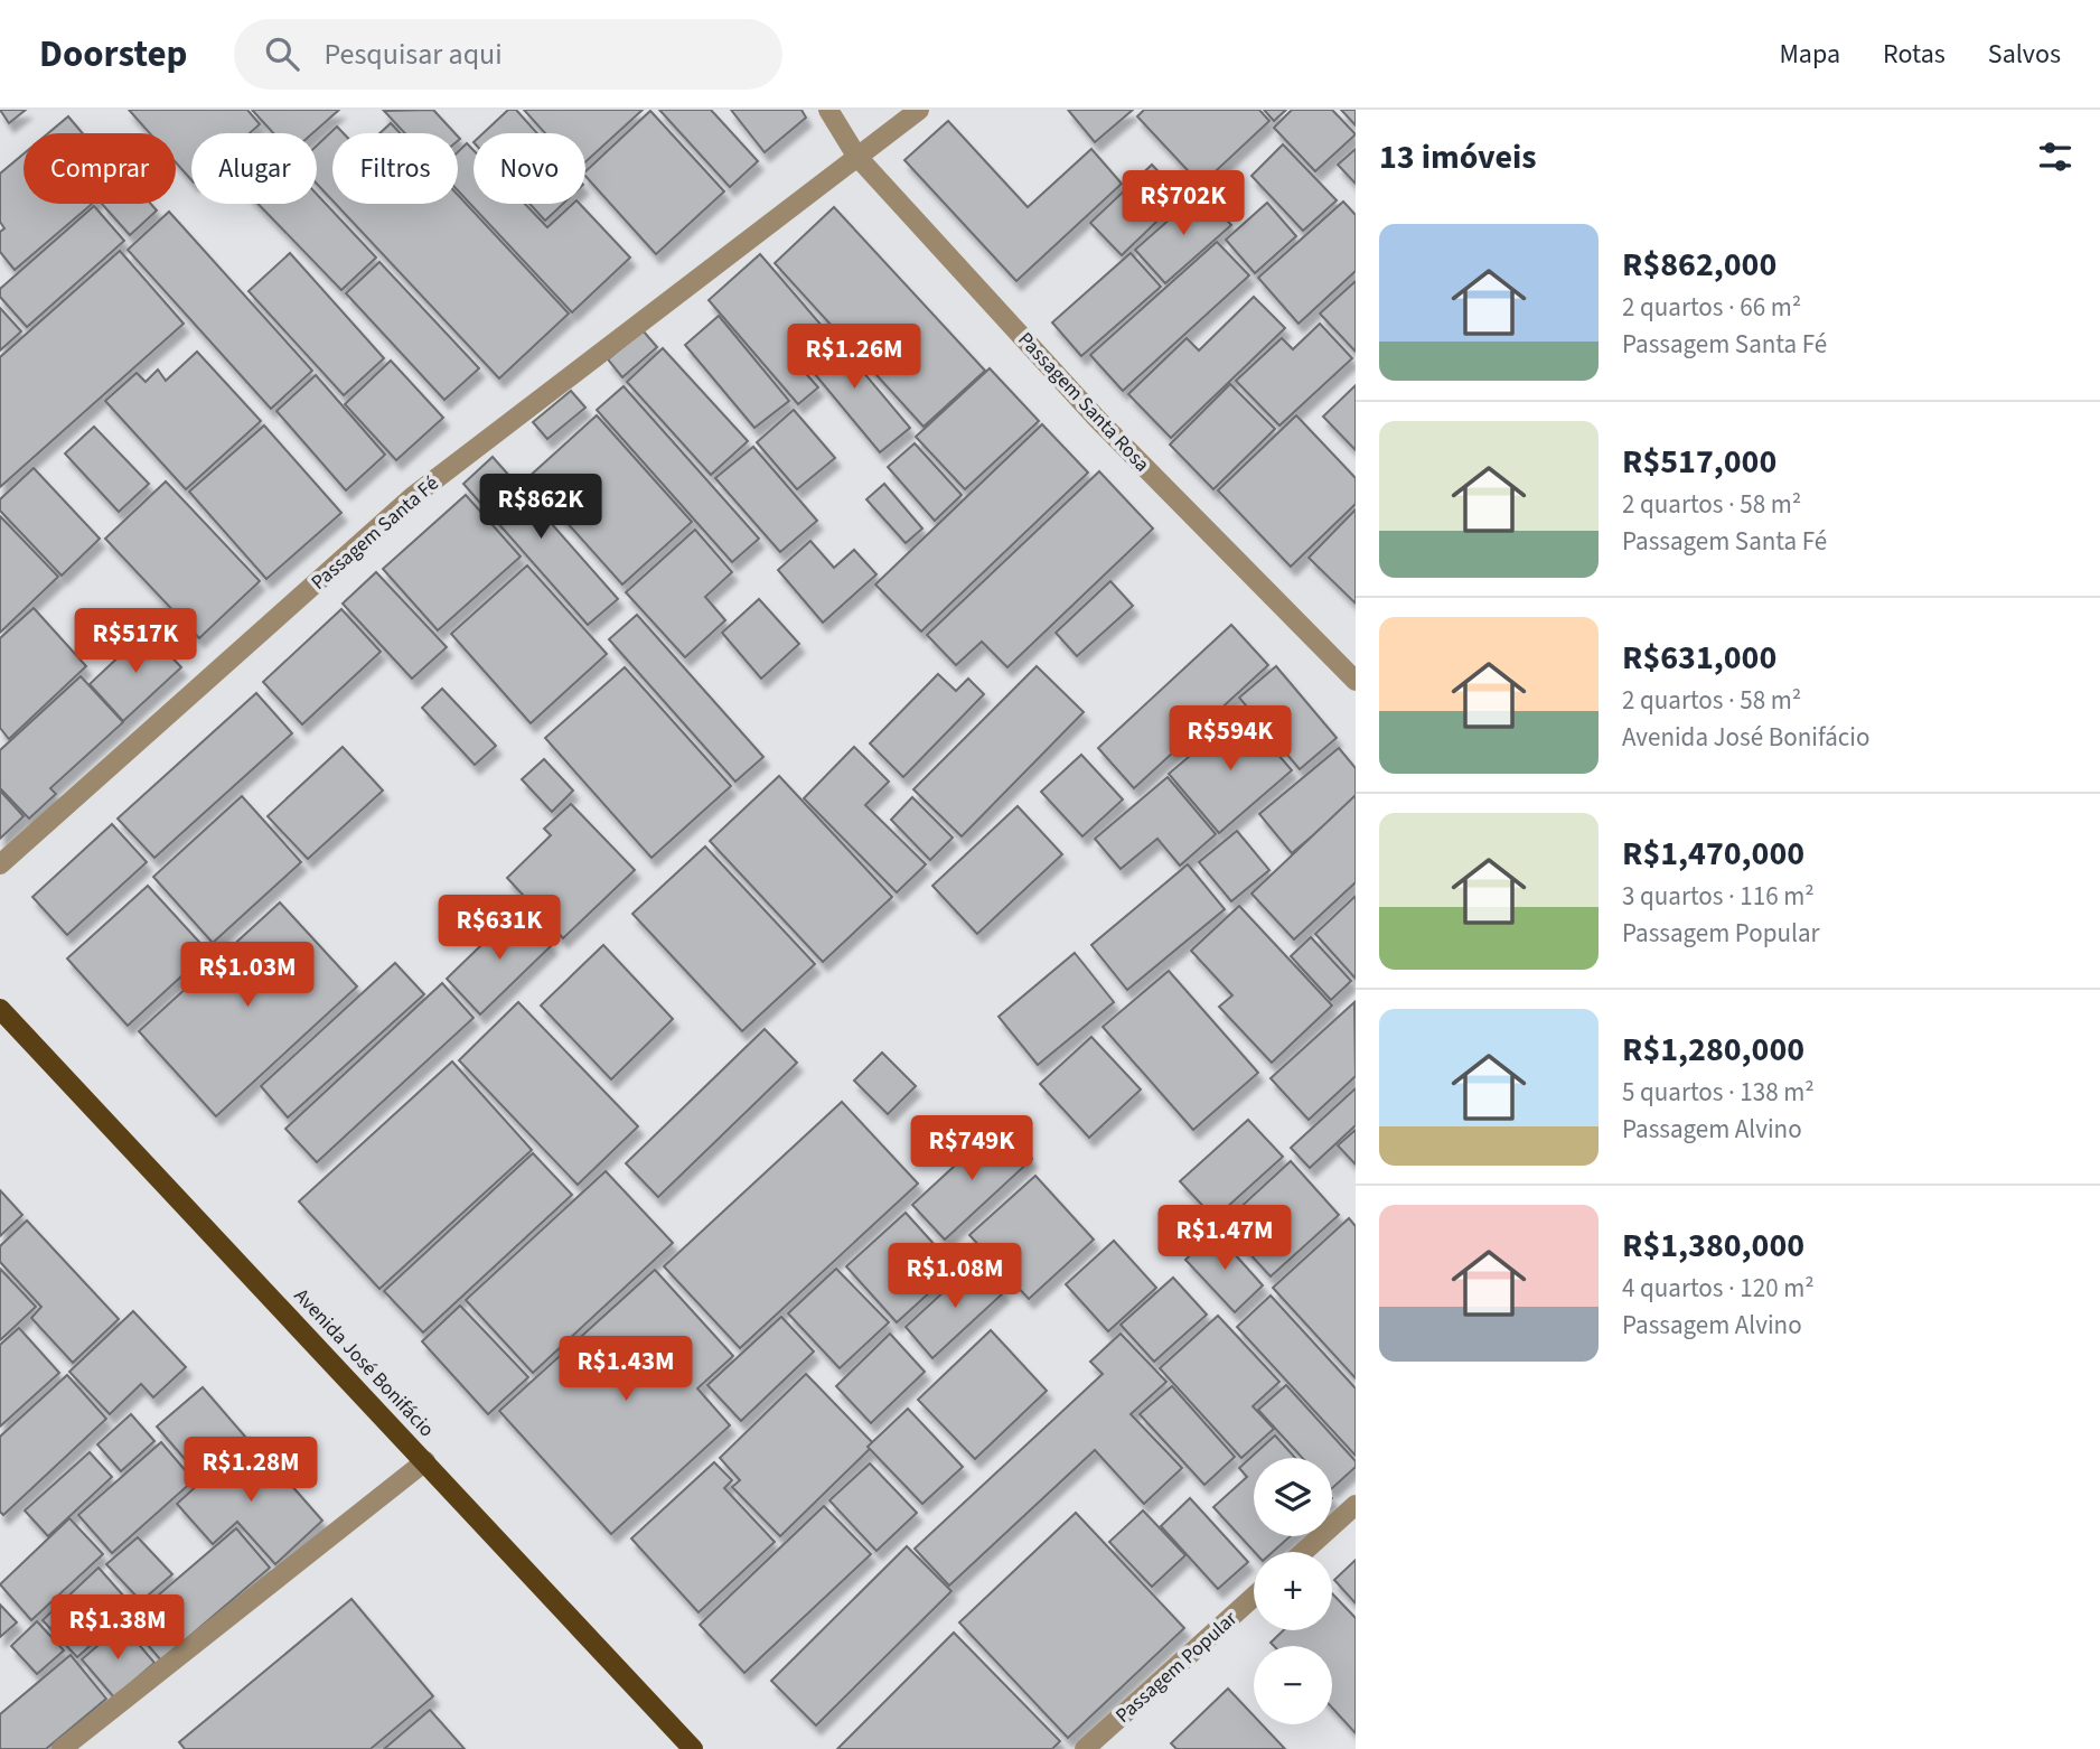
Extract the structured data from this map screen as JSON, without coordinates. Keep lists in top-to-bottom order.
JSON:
{
  "streets": {
    "main road": ["Avenida José Bonifácio"],
    "street": ["Passagem Santa Rosa", "Passagem Santa Fé", "Passagem Popular"]
  },
  "crossings": [
    ["Passagem Santa Rosa", "Passagem Santa Fé"]
  ],
  "page": {
    "header": "Doorstep",
    "search": "Pesquisar aqui",
    "nav": ["Mapa", "Rotas", "Salvos"],
    "heading": "13 imóveis",
    "chip": [
      "Comprar",
      "Alugar",
      "Filtros",
      "Novo"
    ],
    "price": [
      "R$702K",
      "R$1.26M",
      "R$862K",
      "R$517K",
      "R$594K",
      "R$631K",
      "R$1.03M",
      "R$749K",
      "R$1.47M",
      "R$1.08M",
      "R$1.43M",
      "R$1.28M",
      "R$1.38M"
    ],
    "list": [
      {
        "name": "R$862,000",
        "note": "2 quartos · 66 m² · Passagem Santa Fé"
      },
      {
        "name": "R$517,000",
        "note": "2 quartos · 58 m² · Passagem Santa Fé"
      },
      {
        "name": "R$631,000",
        "note": "2 quartos · 58 m² · Avenida José Bonifácio"
      },
      {
        "name": "R$1,470,000",
        "note": "3 quartos · 116 m² · Passagem Popular"
      },
      {
        "name": "R$1,280,000",
        "note": "5 quartos · 138 m² · Passagem Alvino"
      },
      {
        "name": "R$1,380,000",
        "note": "4 quartos · 120 m² · Passagem Alvino"
      }
    ],
    "map_buttons": ["+", "−"]
  }
}
